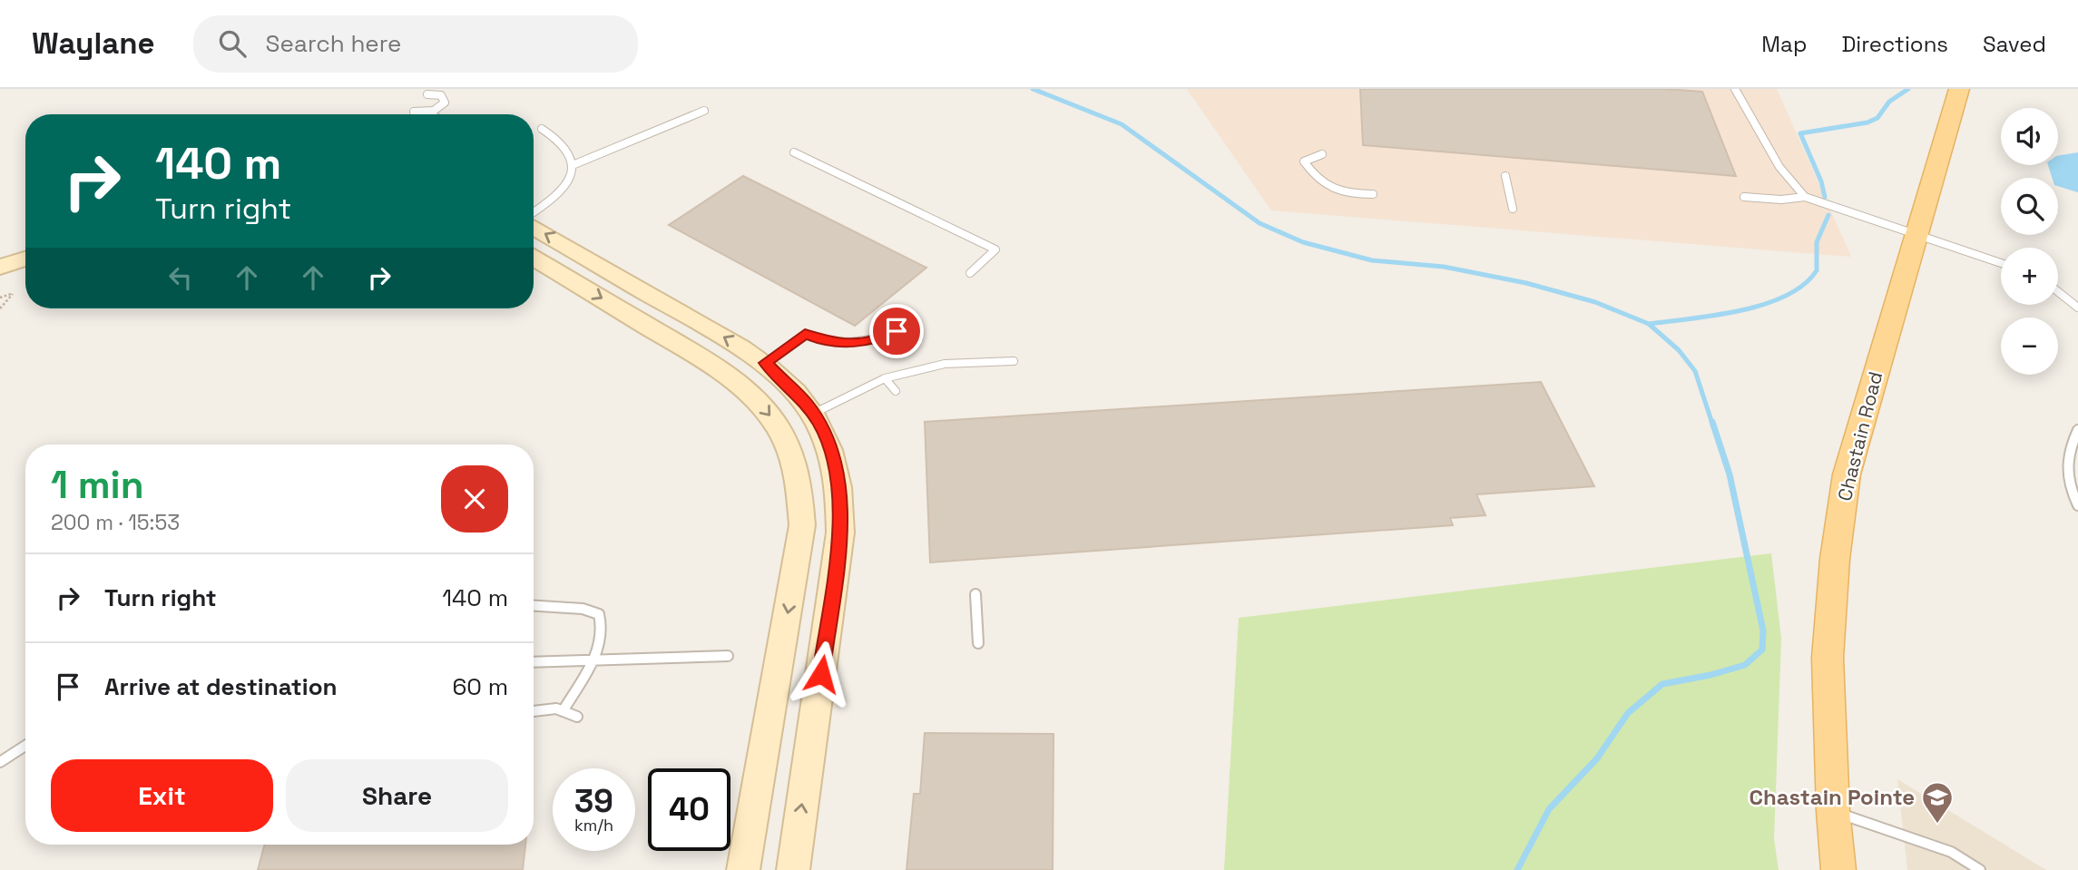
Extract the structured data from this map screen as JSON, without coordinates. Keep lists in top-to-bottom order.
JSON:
{
  "streets": {
    "main road": ["Chastain Road"]
  },
  "places": {
    "school or university": ["Chastain Pointe"]
  },
  "page": {
    "header": "Waylane",
    "search": "Search here",
    "nav": ["Map", "Directions", "Saved"],
    "map_buttons": ["+", "−"],
    "turn": ["140 m", "Turn right"],
    "heading": ["1 min", "200 m · 15:53"],
    "list": [
      {
        "name": "Turn right",
        "value": "140 m"
      },
      {
        "name": "Arrive at destination",
        "value": "60 m"
      }
    ],
    "buttons": ["Exit", "Share"],
    "speed": "39 km/h",
    "limit": "40"
  }
}
